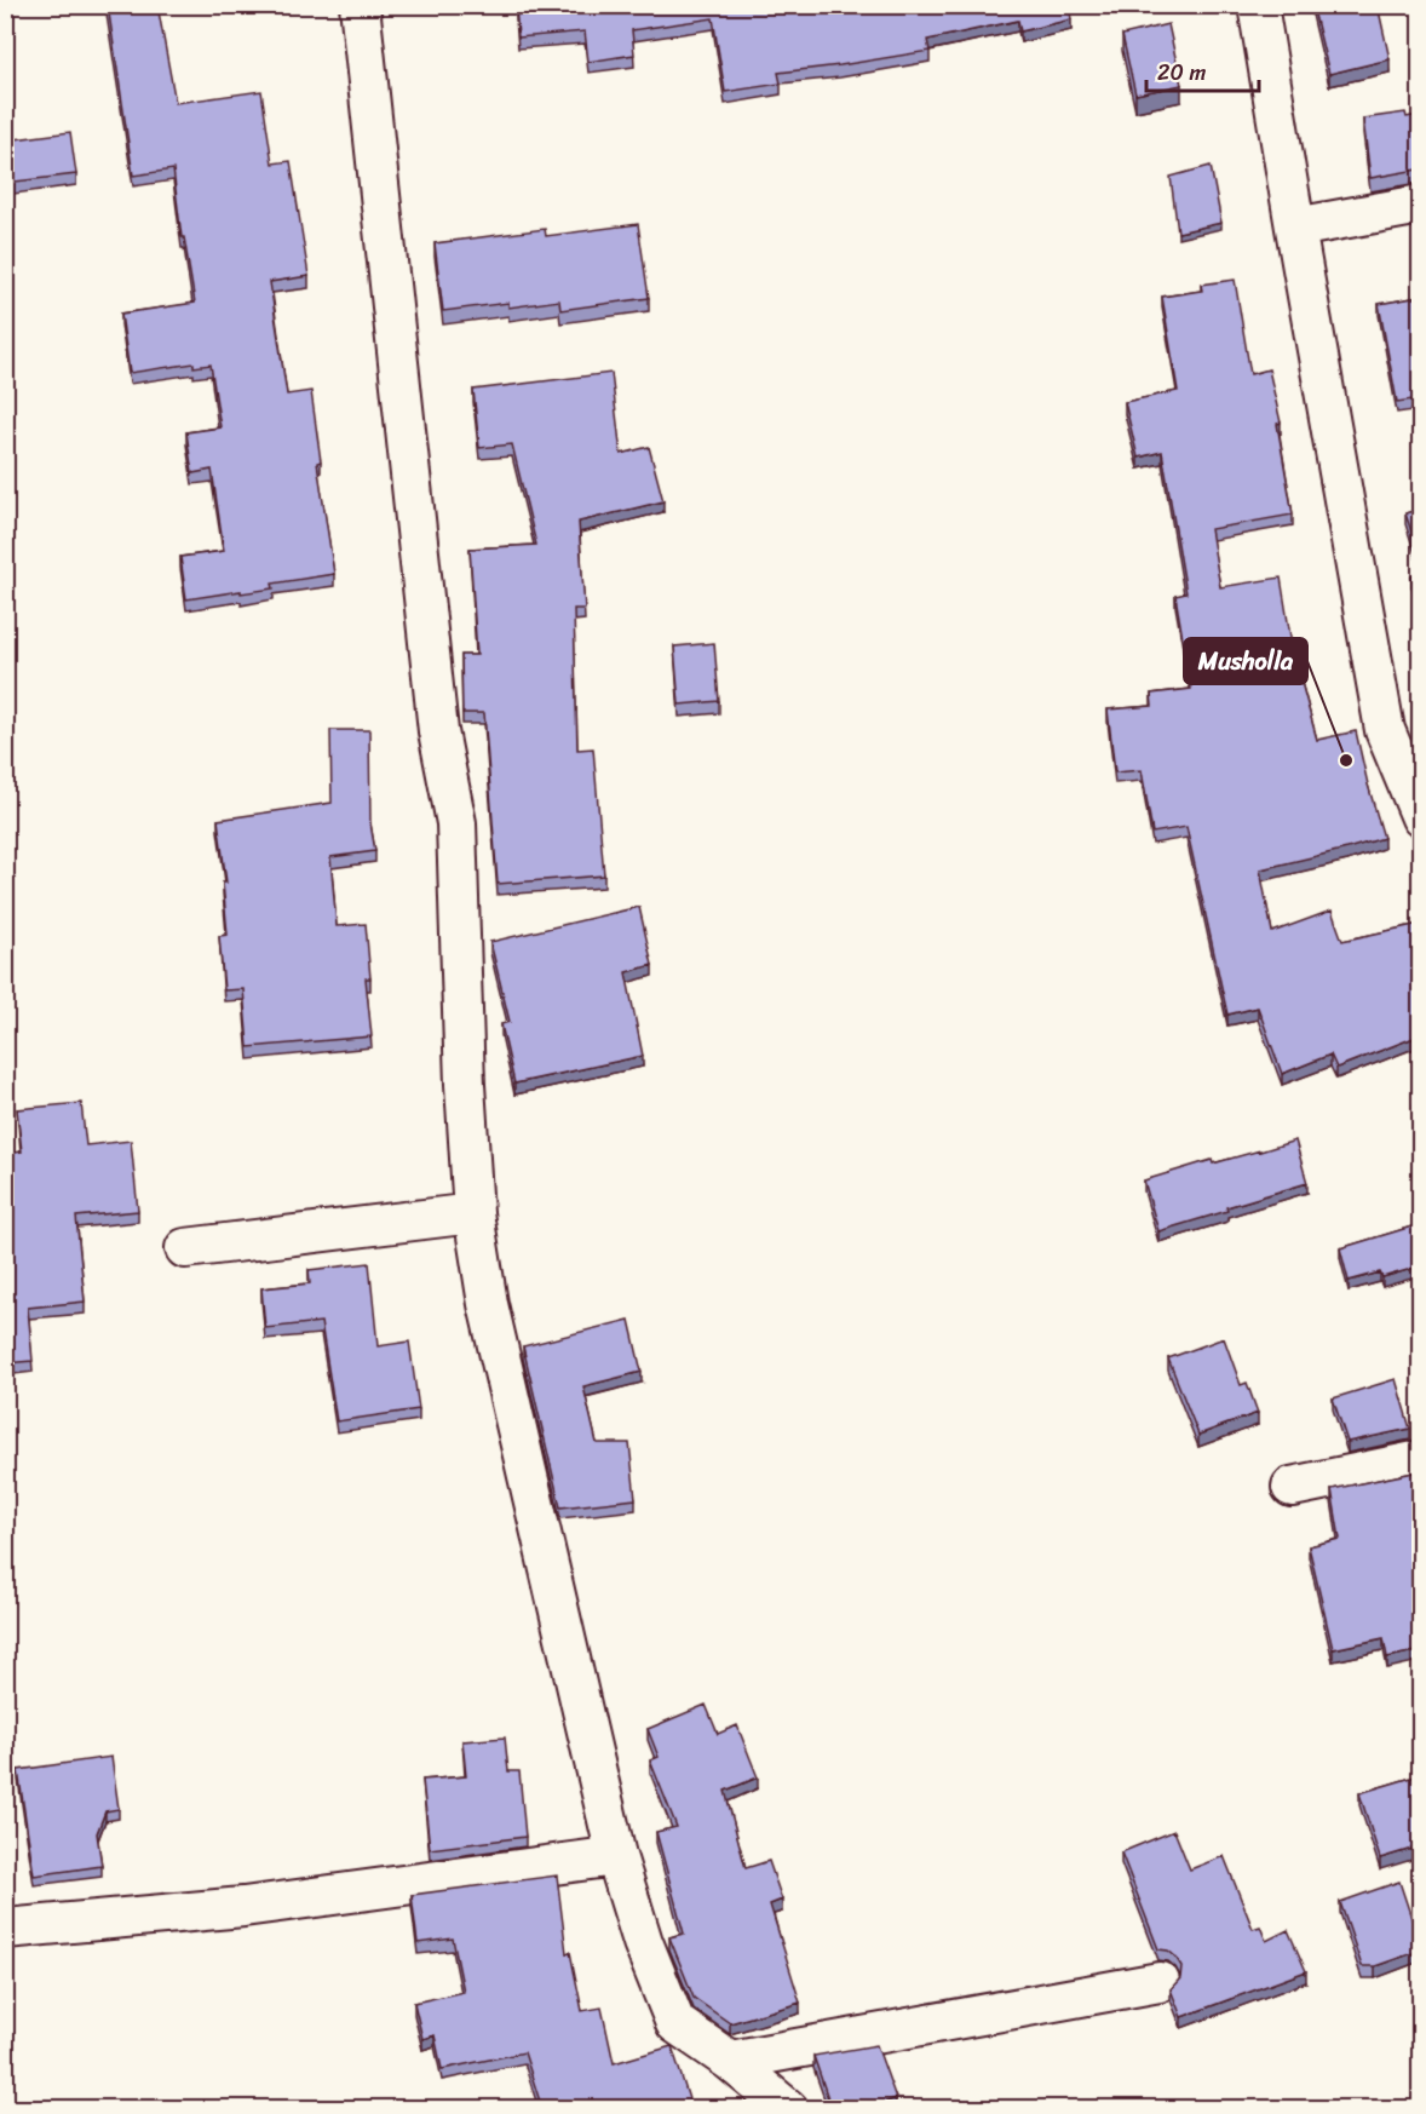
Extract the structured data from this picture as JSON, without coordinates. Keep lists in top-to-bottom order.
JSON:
{
  "places": ["Musholla"],
  "scale_bar": "20 m"
}
